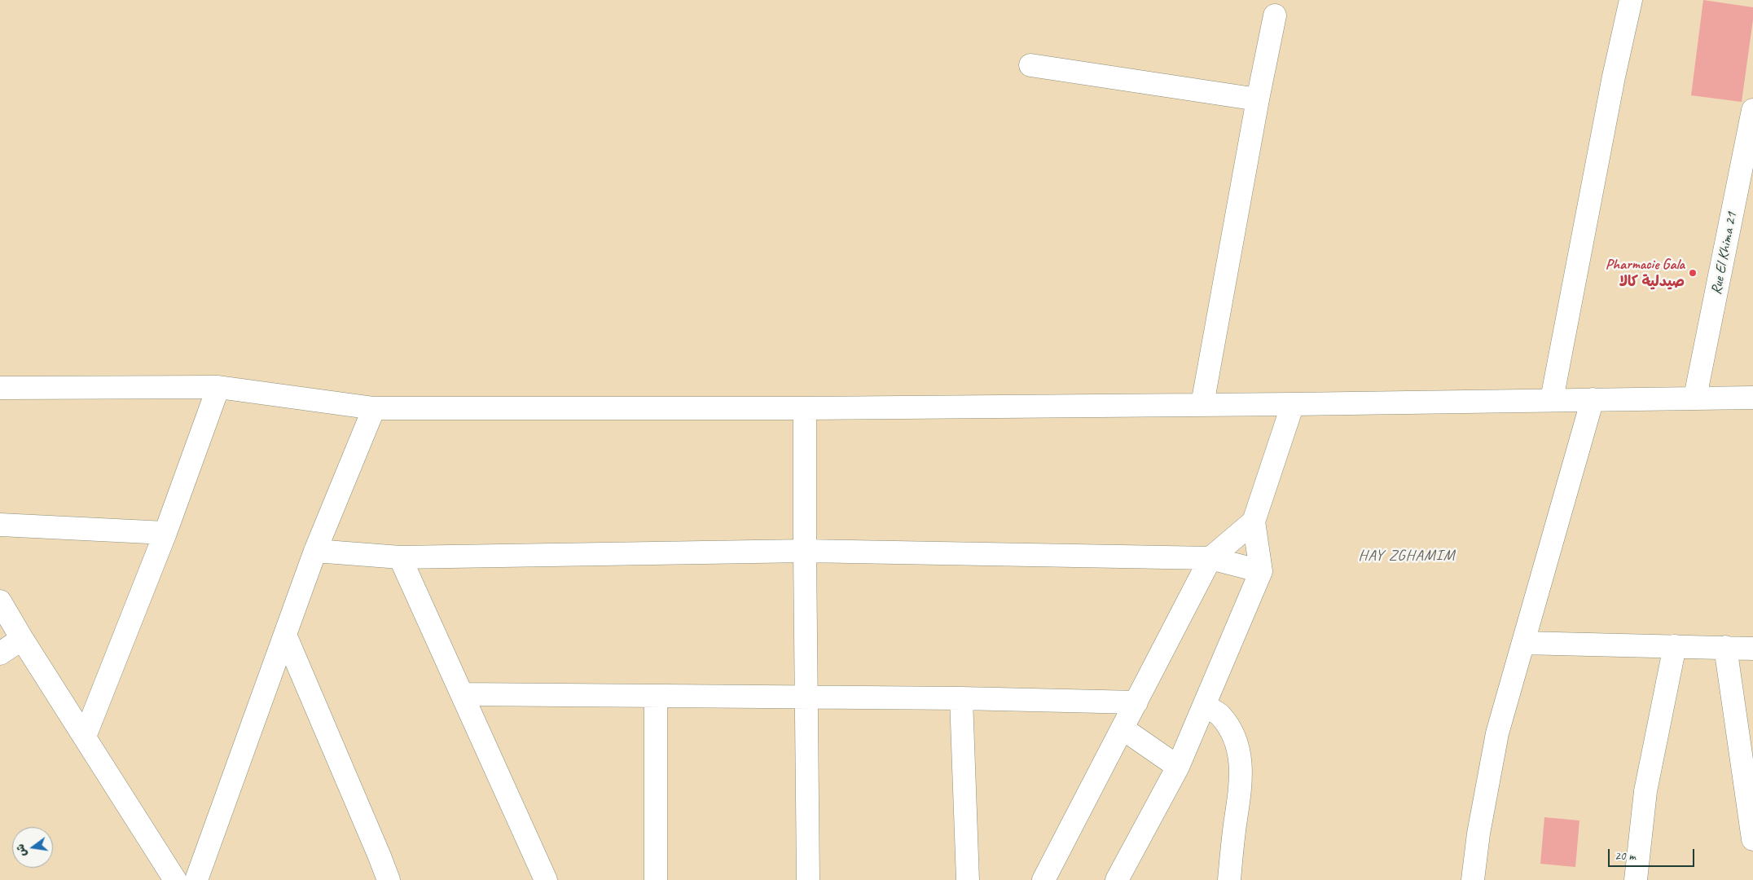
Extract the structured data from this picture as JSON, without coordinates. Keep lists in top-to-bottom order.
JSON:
{
  "streets": {
    "street": ["Rue El Khima 21"]
  },
  "districts": ["HAY ZGHAMIM"],
  "places": ["Pharmacie Gala صيدلية كالا"],
  "scale_bar": "20 m",
  "north": "left"
}
